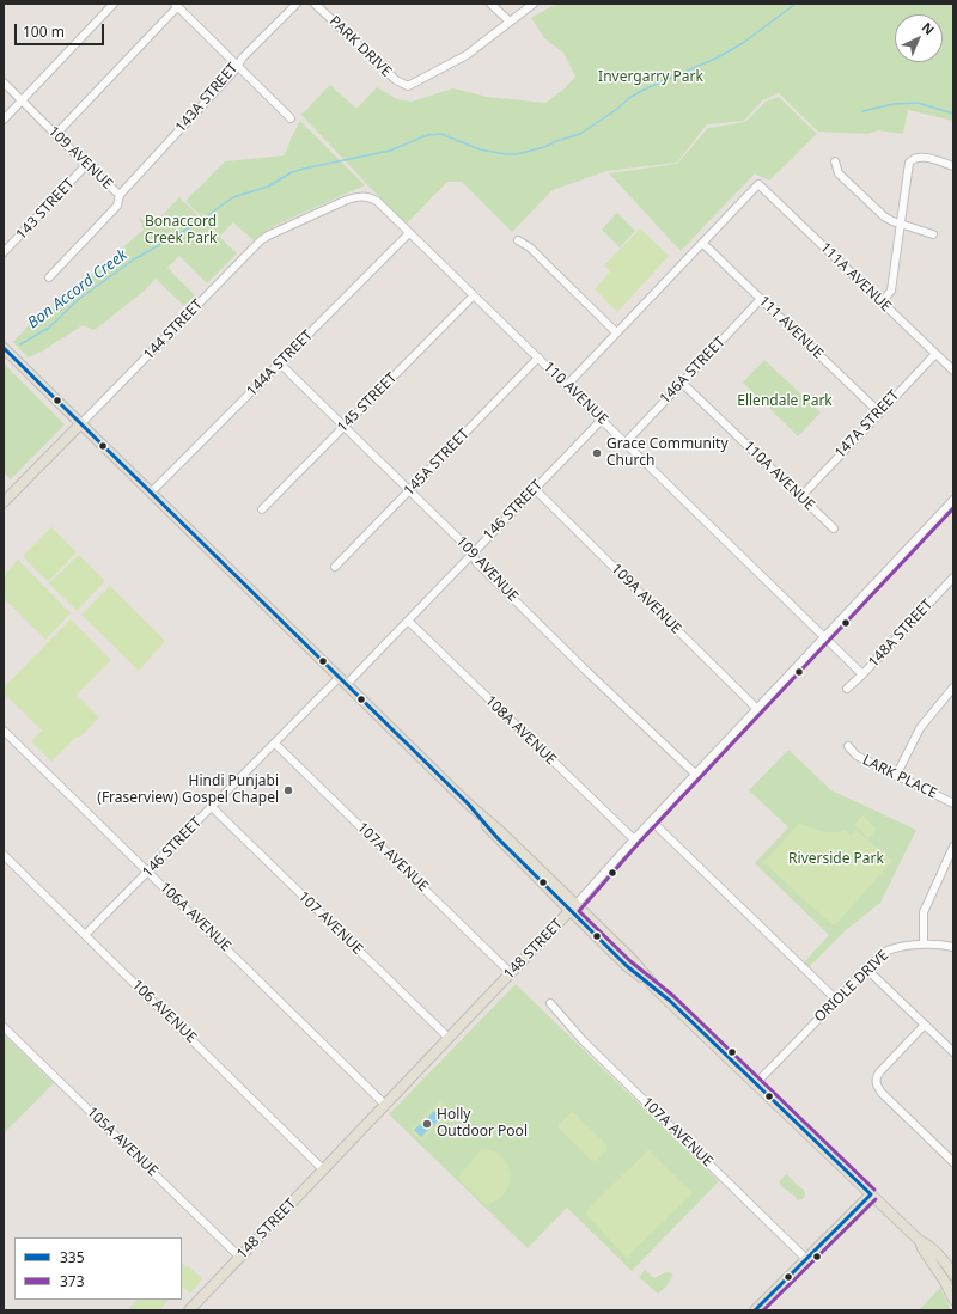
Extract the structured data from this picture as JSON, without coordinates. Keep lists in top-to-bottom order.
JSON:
{
  "streets": {
    "main road": ["144 STREET", "148 STREET"],
    "street": [
      "PARK DRIVE",
      "143A STREET",
      "109 AVENUE",
      "143 STREET",
      "111A AVENUE",
      "111 AVENUE",
      "144A STREET",
      "146A STREET",
      "110 AVENUE",
      "145 STREET",
      "147A STREET",
      "145A STREET",
      "110A AVENUE",
      "146 STREET",
      "109A AVENUE",
      "148A STREET",
      "108A AVENUE",
      "LARK PLACE",
      "107A AVENUE",
      "106A AVENUE",
      "107 AVENUE",
      "ORIOLE DRIVE",
      "106 AVENUE",
      "105A AVENUE"
    ]
  },
  "crossings": [
    ["143A STREET", "109 AVENUE"],
    ["109 AVENUE", "143 STREET"],
    ["109 AVENUE", "144A STREET"],
    ["109 AVENUE", "145 STREET"],
    ["109 AVENUE", "145A STREET"],
    ["109 AVENUE", "146 STREET"],
    ["109 AVENUE", "148 STREET"],
    ["111A AVENUE", "111 AVENUE"],
    ["111A AVENUE", "147A STREET"],
    ["111 AVENUE", "146A STREET"],
    ["111 AVENUE", "147A STREET"],
    ["144 STREET", "110 AVENUE"],
    ["144A STREET", "110 AVENUE"],
    ["146A STREET", "110 AVENUE"],
    ["146A STREET", "110A AVENUE"],
    ["110 AVENUE", "145 STREET"],
    ["110 AVENUE", "145A STREET"],
    ["110 AVENUE", "146 STREET"],
    ["110 AVENUE", "148A STREET"],
    ["110 AVENUE", "148 STREET"],
    ["147A STREET", "110A AVENUE"],
    ["146 STREET", "109A AVENUE"],
    ["146 STREET", "108A AVENUE"],
    ["146 STREET", "107A AVENUE"],
    ["146 STREET", "106A AVENUE"],
    ["146 STREET", "107 AVENUE"],
    ["146 STREET", "106 AVENUE"],
    ["109A AVENUE", "148 STREET"],
    ["108A AVENUE", "148 STREET"],
    ["107A AVENUE", "148 STREET"],
    ["106A AVENUE", "148 STREET"],
    ["107 AVENUE", "148 STREET"],
    ["148 STREET", "106 AVENUE"],
    ["148 STREET", "105A AVENUE"]
  ],
  "water": ["Bon Accord Creek"],
  "parks": [
    "Invergarry Park",
    "Bonaccord Creek Park",
    "Ellendale Park",
    "Riverside Park"
  ],
  "places": ["Grace Community Church", "Hindi Punjabi (Fraserview) Gospel Chapel", "Holly Outdoor Pool"],
  "lines": ["transit line 335", "transit line 373"],
  "legend": ["335", "373"],
  "scale_bar": "100 m",
  "north": "top right"
}
